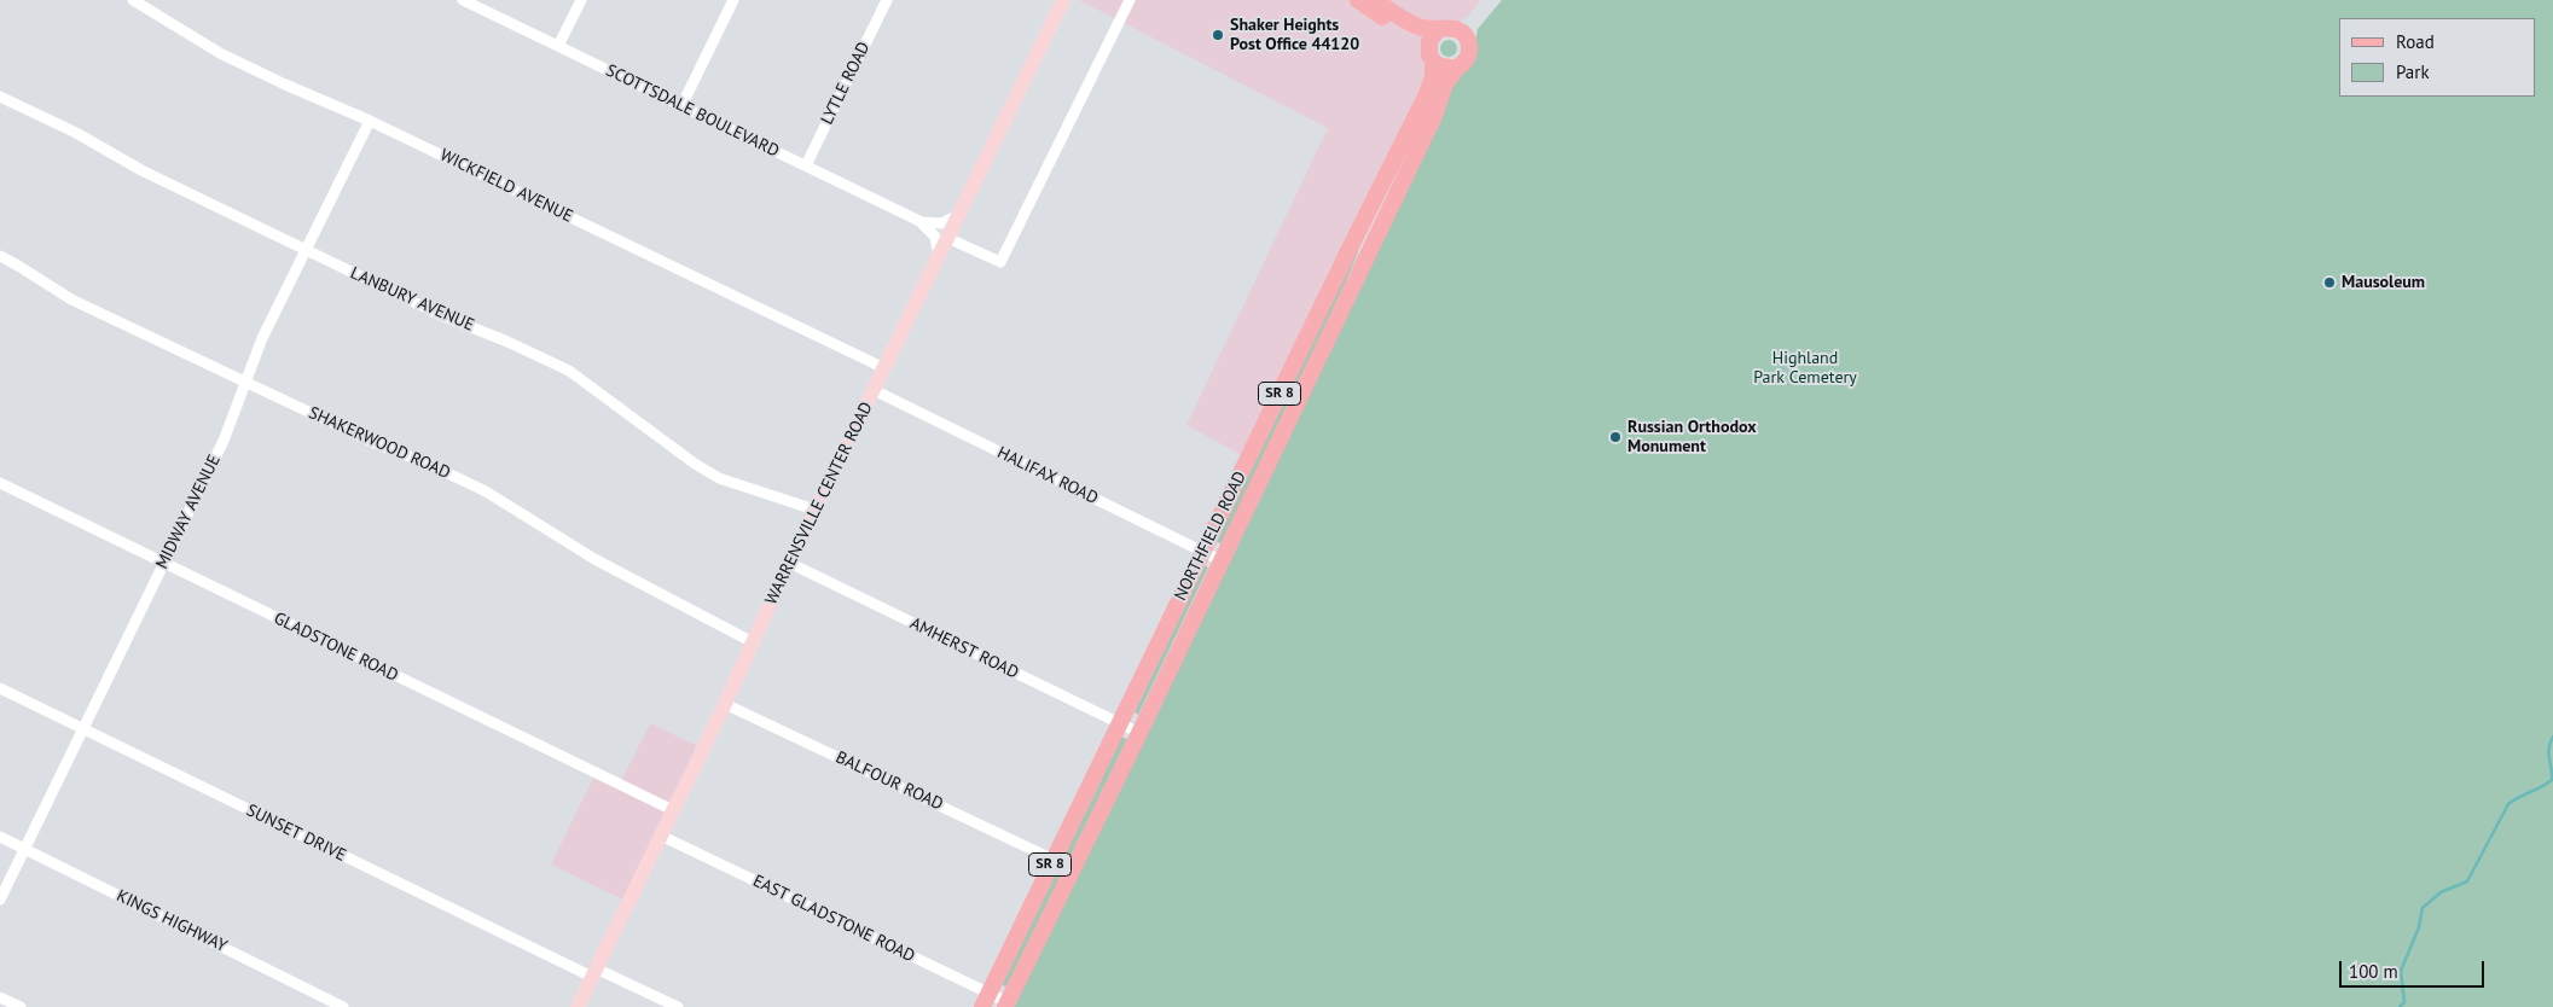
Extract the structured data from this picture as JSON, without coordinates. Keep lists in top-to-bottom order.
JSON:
{
  "streets": {
    "main road": ["SR 8", "WARRENSVILLE CENTER ROAD", "NORTHFIELD ROAD"],
    "street": [
      "LYTLE ROAD",
      "SCOTTSDALE BOULEVARD",
      "WICKFIELD AVENUE",
      "LANBURY AVENUE",
      "SHAKERWOOD ROAD",
      "HALIFAX ROAD",
      "MIDWAY AVENUE",
      "GLADSTONE ROAD",
      "AMHERST ROAD",
      "BALFOUR ROAD",
      "SUNSET DRIVE",
      "EAST GLADSTONE ROAD",
      "KINGS HIGHWAY"
    ]
  },
  "crossings": [
    ["LYTLE ROAD", "SCOTTSDALE BOULEVARD"],
    ["WICKFIELD AVENUE", "WARRENSVILLE CENTER ROAD"],
    ["WICKFIELD AVENUE", "MIDWAY AVENUE"],
    ["LANBURY AVENUE", "WARRENSVILLE CENTER ROAD"],
    ["LANBURY AVENUE", "MIDWAY AVENUE"],
    ["SR 8", "NORTHFIELD ROAD"],
    ["SHAKERWOOD ROAD", "WARRENSVILLE CENTER ROAD"],
    ["SHAKERWOOD ROAD", "MIDWAY AVENUE"],
    ["HALIFAX ROAD", "WARRENSVILLE CENTER ROAD"],
    ["HALIFAX ROAD", "NORTHFIELD ROAD"],
    ["WARRENSVILLE CENTER ROAD", "GLADSTONE ROAD"],
    ["WARRENSVILLE CENTER ROAD", "AMHERST ROAD"],
    ["WARRENSVILLE CENTER ROAD", "BALFOUR ROAD"],
    ["WARRENSVILLE CENTER ROAD", "SUNSET DRIVE"],
    ["WARRENSVILLE CENTER ROAD", "EAST GLADSTONE ROAD"],
    ["MIDWAY AVENUE", "GLADSTONE ROAD"],
    ["MIDWAY AVENUE", "SUNSET DRIVE"],
    ["MIDWAY AVENUE", "KINGS HIGHWAY"],
    ["NORTHFIELD ROAD", "AMHERST ROAD"],
    ["NORTHFIELD ROAD", "BALFOUR ROAD"],
    ["NORTHFIELD ROAD", "EAST GLADSTONE ROAD"]
  ],
  "parks": ["Highland Park Cemetery"],
  "places": ["Shaker Heights Post Office 44120", "Mausoleum", "Russian Orthodox Monument"],
  "legend": ["Road", "Park"],
  "scale_bar": "100 m"
}
